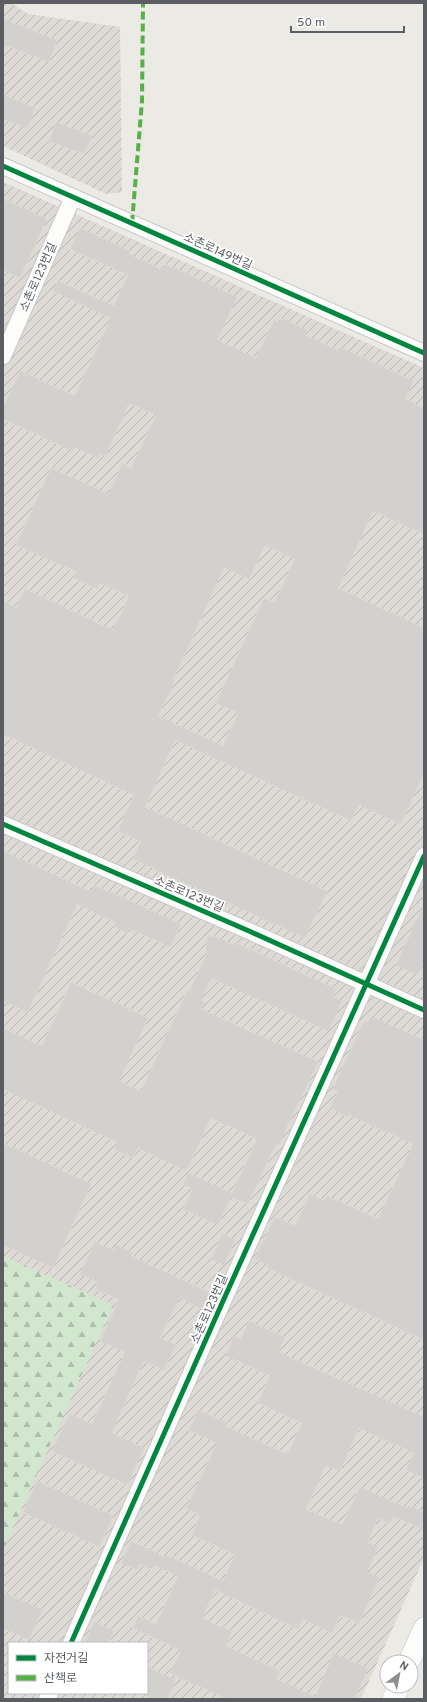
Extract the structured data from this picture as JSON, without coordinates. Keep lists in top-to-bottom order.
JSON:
{
  "streets": {
    "street": ["소촌로149번길", "소촌로123번길"]
  },
  "crossings": [
    ["소촌로149번길", "소촌로123번길"]
  ],
  "legend": ["자전거길", "산책로"],
  "scale_bar": "50 m",
  "north": "top right"
}
